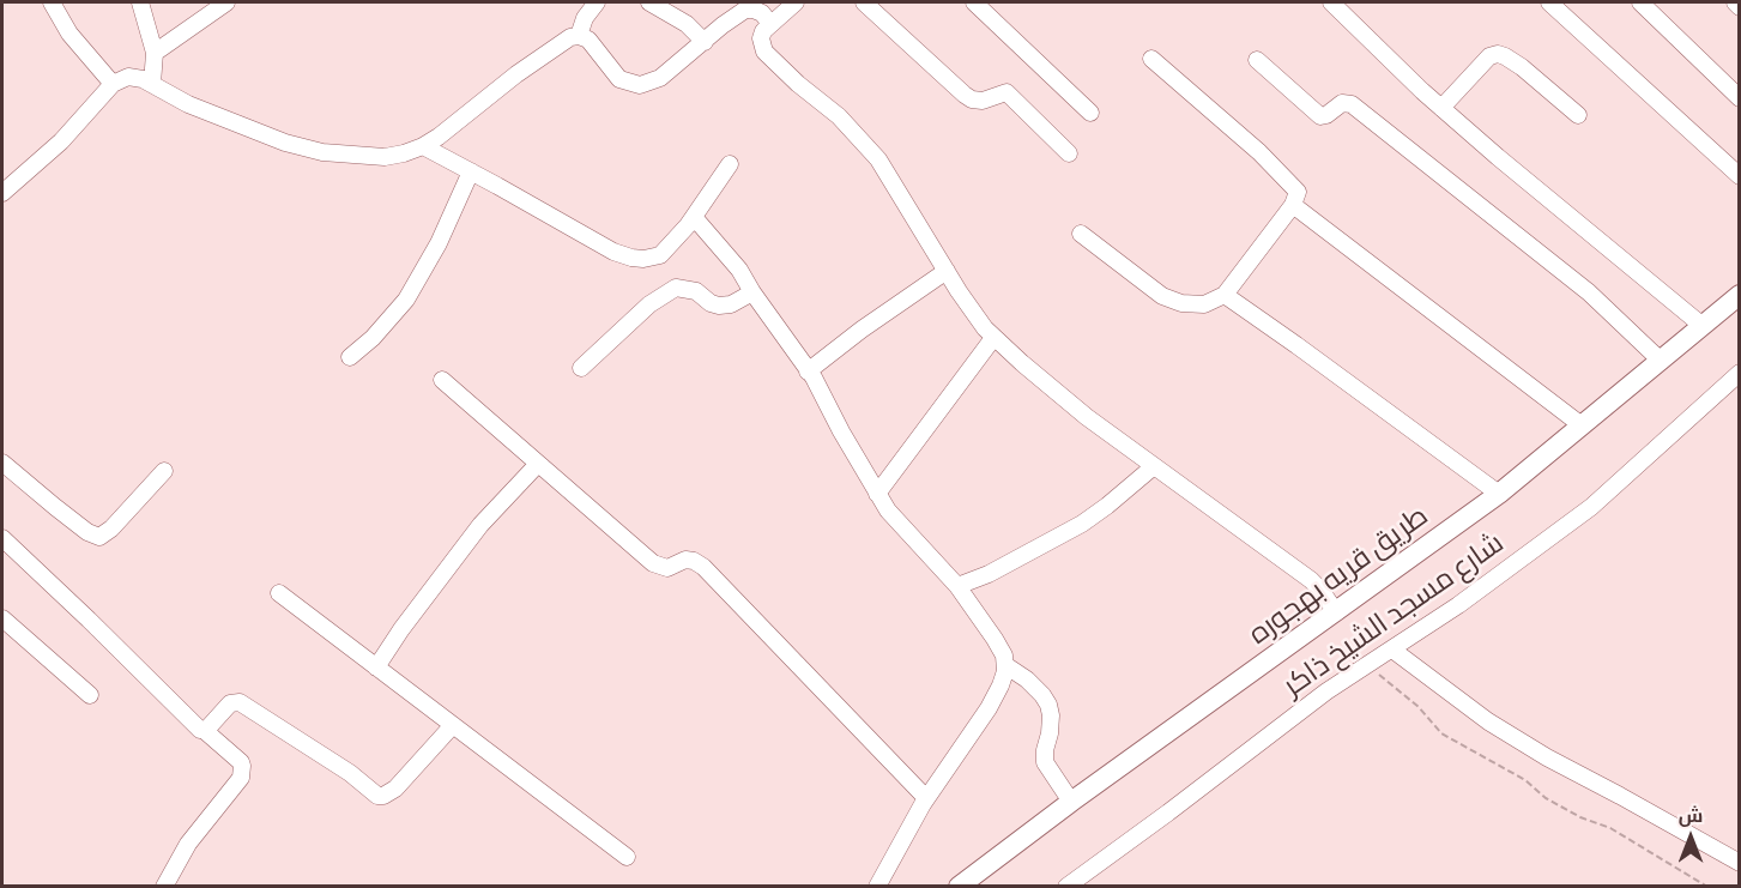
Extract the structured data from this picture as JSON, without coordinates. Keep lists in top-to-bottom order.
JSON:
{
  "streets": {
    "street": ["طريق قريه بهجوره", "شارع مسجد الشيخ ذاكر"]
  },
  "north": "top"
}
